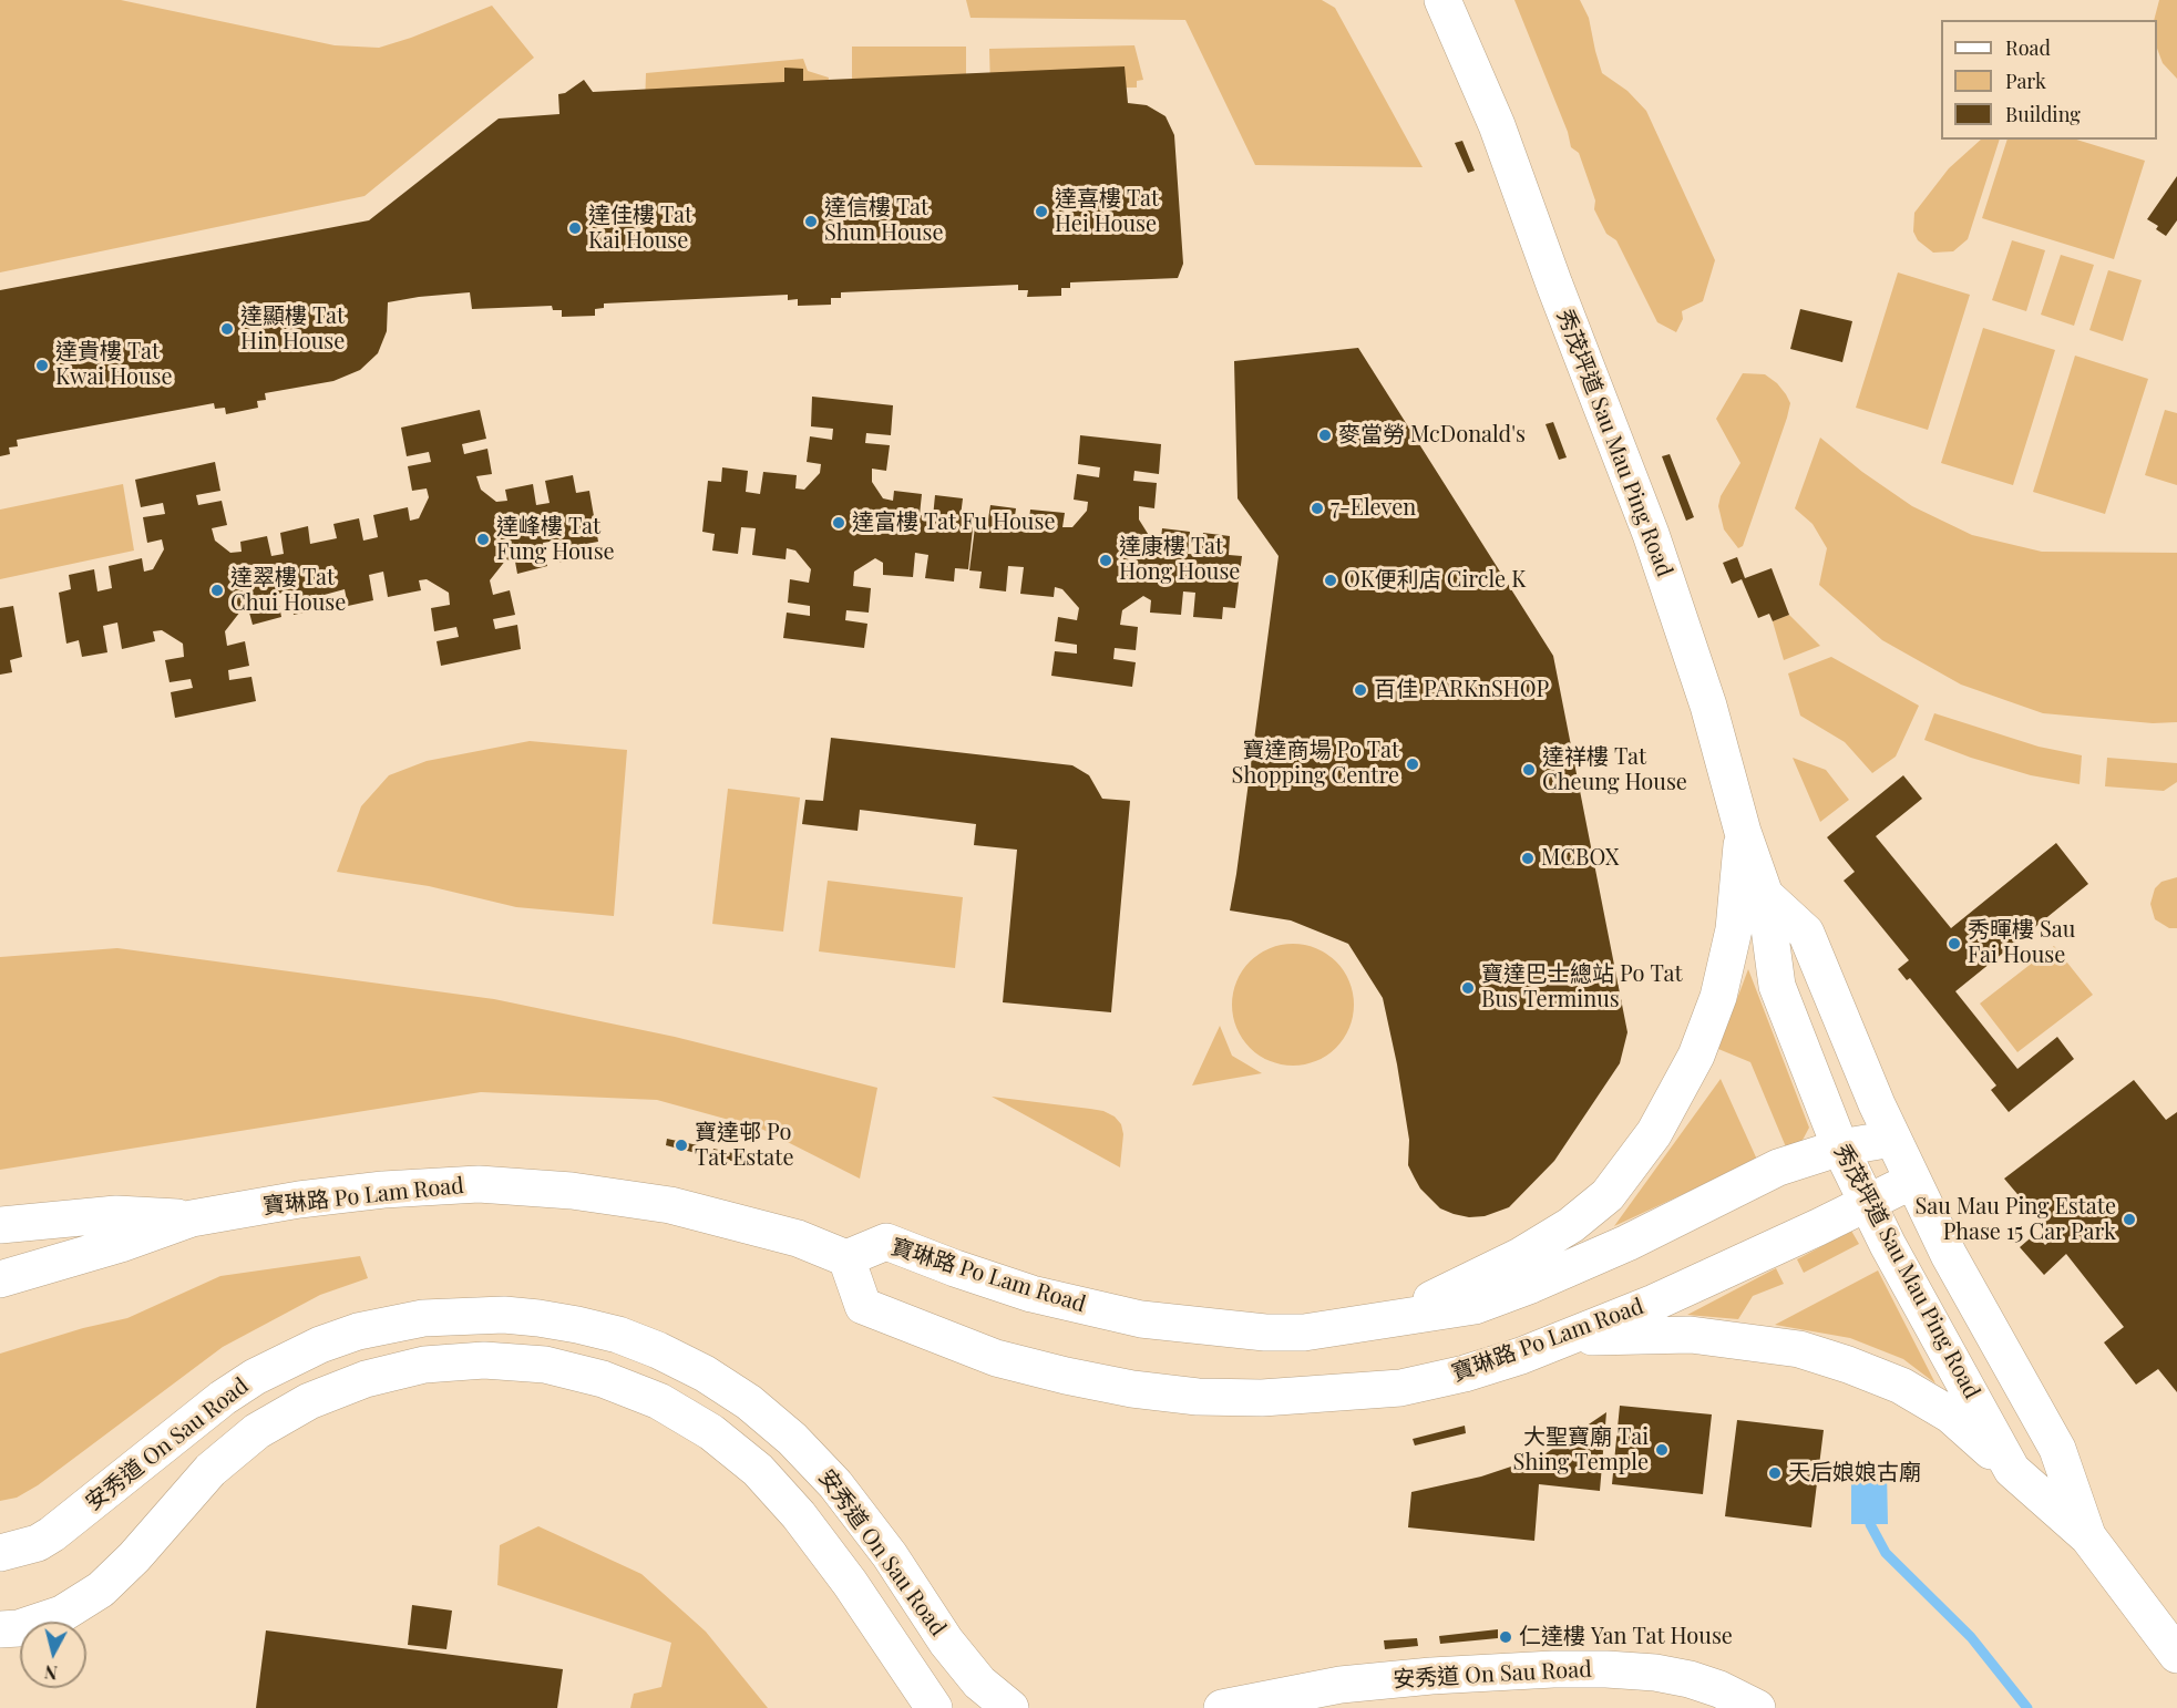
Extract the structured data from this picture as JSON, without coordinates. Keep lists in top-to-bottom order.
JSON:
{
  "streets": {
    "main road": ["秀茂坪道 Sau Mau Ping Road", "寶琳路 Po Lam Road", "安秀道 On Sau Road"]
  },
  "crossings": [
    ["秀茂坪道 Sau Mau Ping Road", "寶琳路 Po Lam Road"]
  ],
  "places": [
    "達喜樓 Tat Hei House",
    "達信樓 Tat Shun House",
    "達佳樓 Tat Kai House",
    "達顯樓 Tat Hin House",
    "達貴樓 Tat Kwai House",
    "麥當勞 McDonald's",
    "7-Eleven",
    "達富樓 Tat Fu House",
    "達峰樓 Tat Fung House",
    "達康樓 Tat Hong House",
    "OK便利店 Circle K",
    "達翠樓 Tat Chui House",
    "百佳 PARKnSHOP",
    "寶達商場 Po Tat Shopping Centre",
    "達祥樓 Tat Cheung House",
    "MCBOX",
    "秀暉樓 Sau Fai House",
    "寶達巴士總站 Po Tat Bus Terminus",
    "寶達邨 Po Tat Estate",
    "Sau Mau Ping Estate Phase 15 Car Park",
    "大聖寶廟 Tai Shing Temple",
    "天后娘娘古廟",
    "仁達樓 Yan Tat House"
  ],
  "legend": ["Road", "Park", "Building"],
  "north": "bottom"
}
